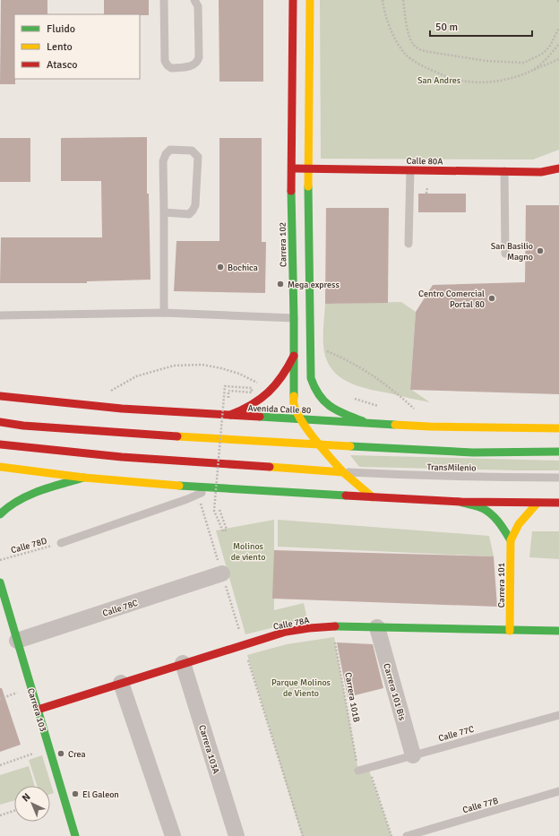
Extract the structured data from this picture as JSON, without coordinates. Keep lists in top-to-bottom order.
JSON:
{
  "streets": {
    "main road": [
      "Calle 80A",
      "Carrera 102",
      "Avenida Calle 80",
      "Carrera 101",
      "Calle 78A",
      "Carrera 103"
    ],
    "street": ["Calle 78C", "Carrera 101 Bis", "Carrera 103A"],
    "lane": ["TransMilenio", "Calle 77C", "Calle 77B"],
    "path": ["Calle 78D", "Carrera 101B"]
  },
  "crossings": [
    ["Calle 80A", "Carrera 102"],
    ["Carrera 102", "Avenida Calle 80"],
    ["Carrera 102", "TransMilenio"],
    ["Carrera 101", "Calle 78A"],
    ["Calle 78C", "Carrera 103"],
    ["Calle 78A", "Carrera 101 Bis"],
    ["Calle 78A", "Carrera 101B"],
    ["Calle 78A", "Carrera 103"],
    ["Calle 78A", "Carrera 103A"],
    ["Carrera 101 Bis", "Calle 77C"],
    ["Carrera 101B", "Calle 77C"]
  ],
  "parks": ["San Andres", "Molinos de viento", "Parque Molinos de Viento"],
  "places": [
    "San Basilio Magno",
    "Bochica",
    "Mega express",
    "Centro Comercial Portal 80",
    "Crea",
    "El Galeon"
  ],
  "legend": ["Fluido", "Lento", "Atasco"],
  "scale_bar": "50 m",
  "north": "top left"
}
